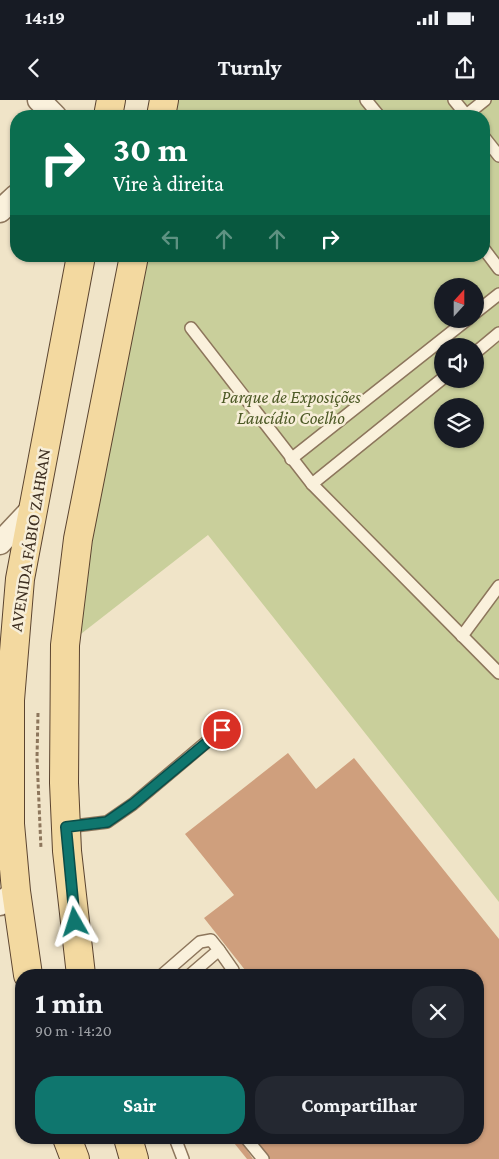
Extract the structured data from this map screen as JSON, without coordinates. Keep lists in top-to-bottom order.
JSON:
{
  "streets": {
    "main road": ["AVENIDA FÁBIO ZAHRAN"]
  },
  "parks": ["Parque de Exposições Laucídio Coelho"],
  "north": "top",
  "page": {
    "status": "14:19",
    "header": "Turnly",
    "turn": ["30 m", "Vire à direita"],
    "heading": ["1 min", "90 m · 14:20"],
    "buttons": ["Sair", "Compartilhar"]
  }
}
